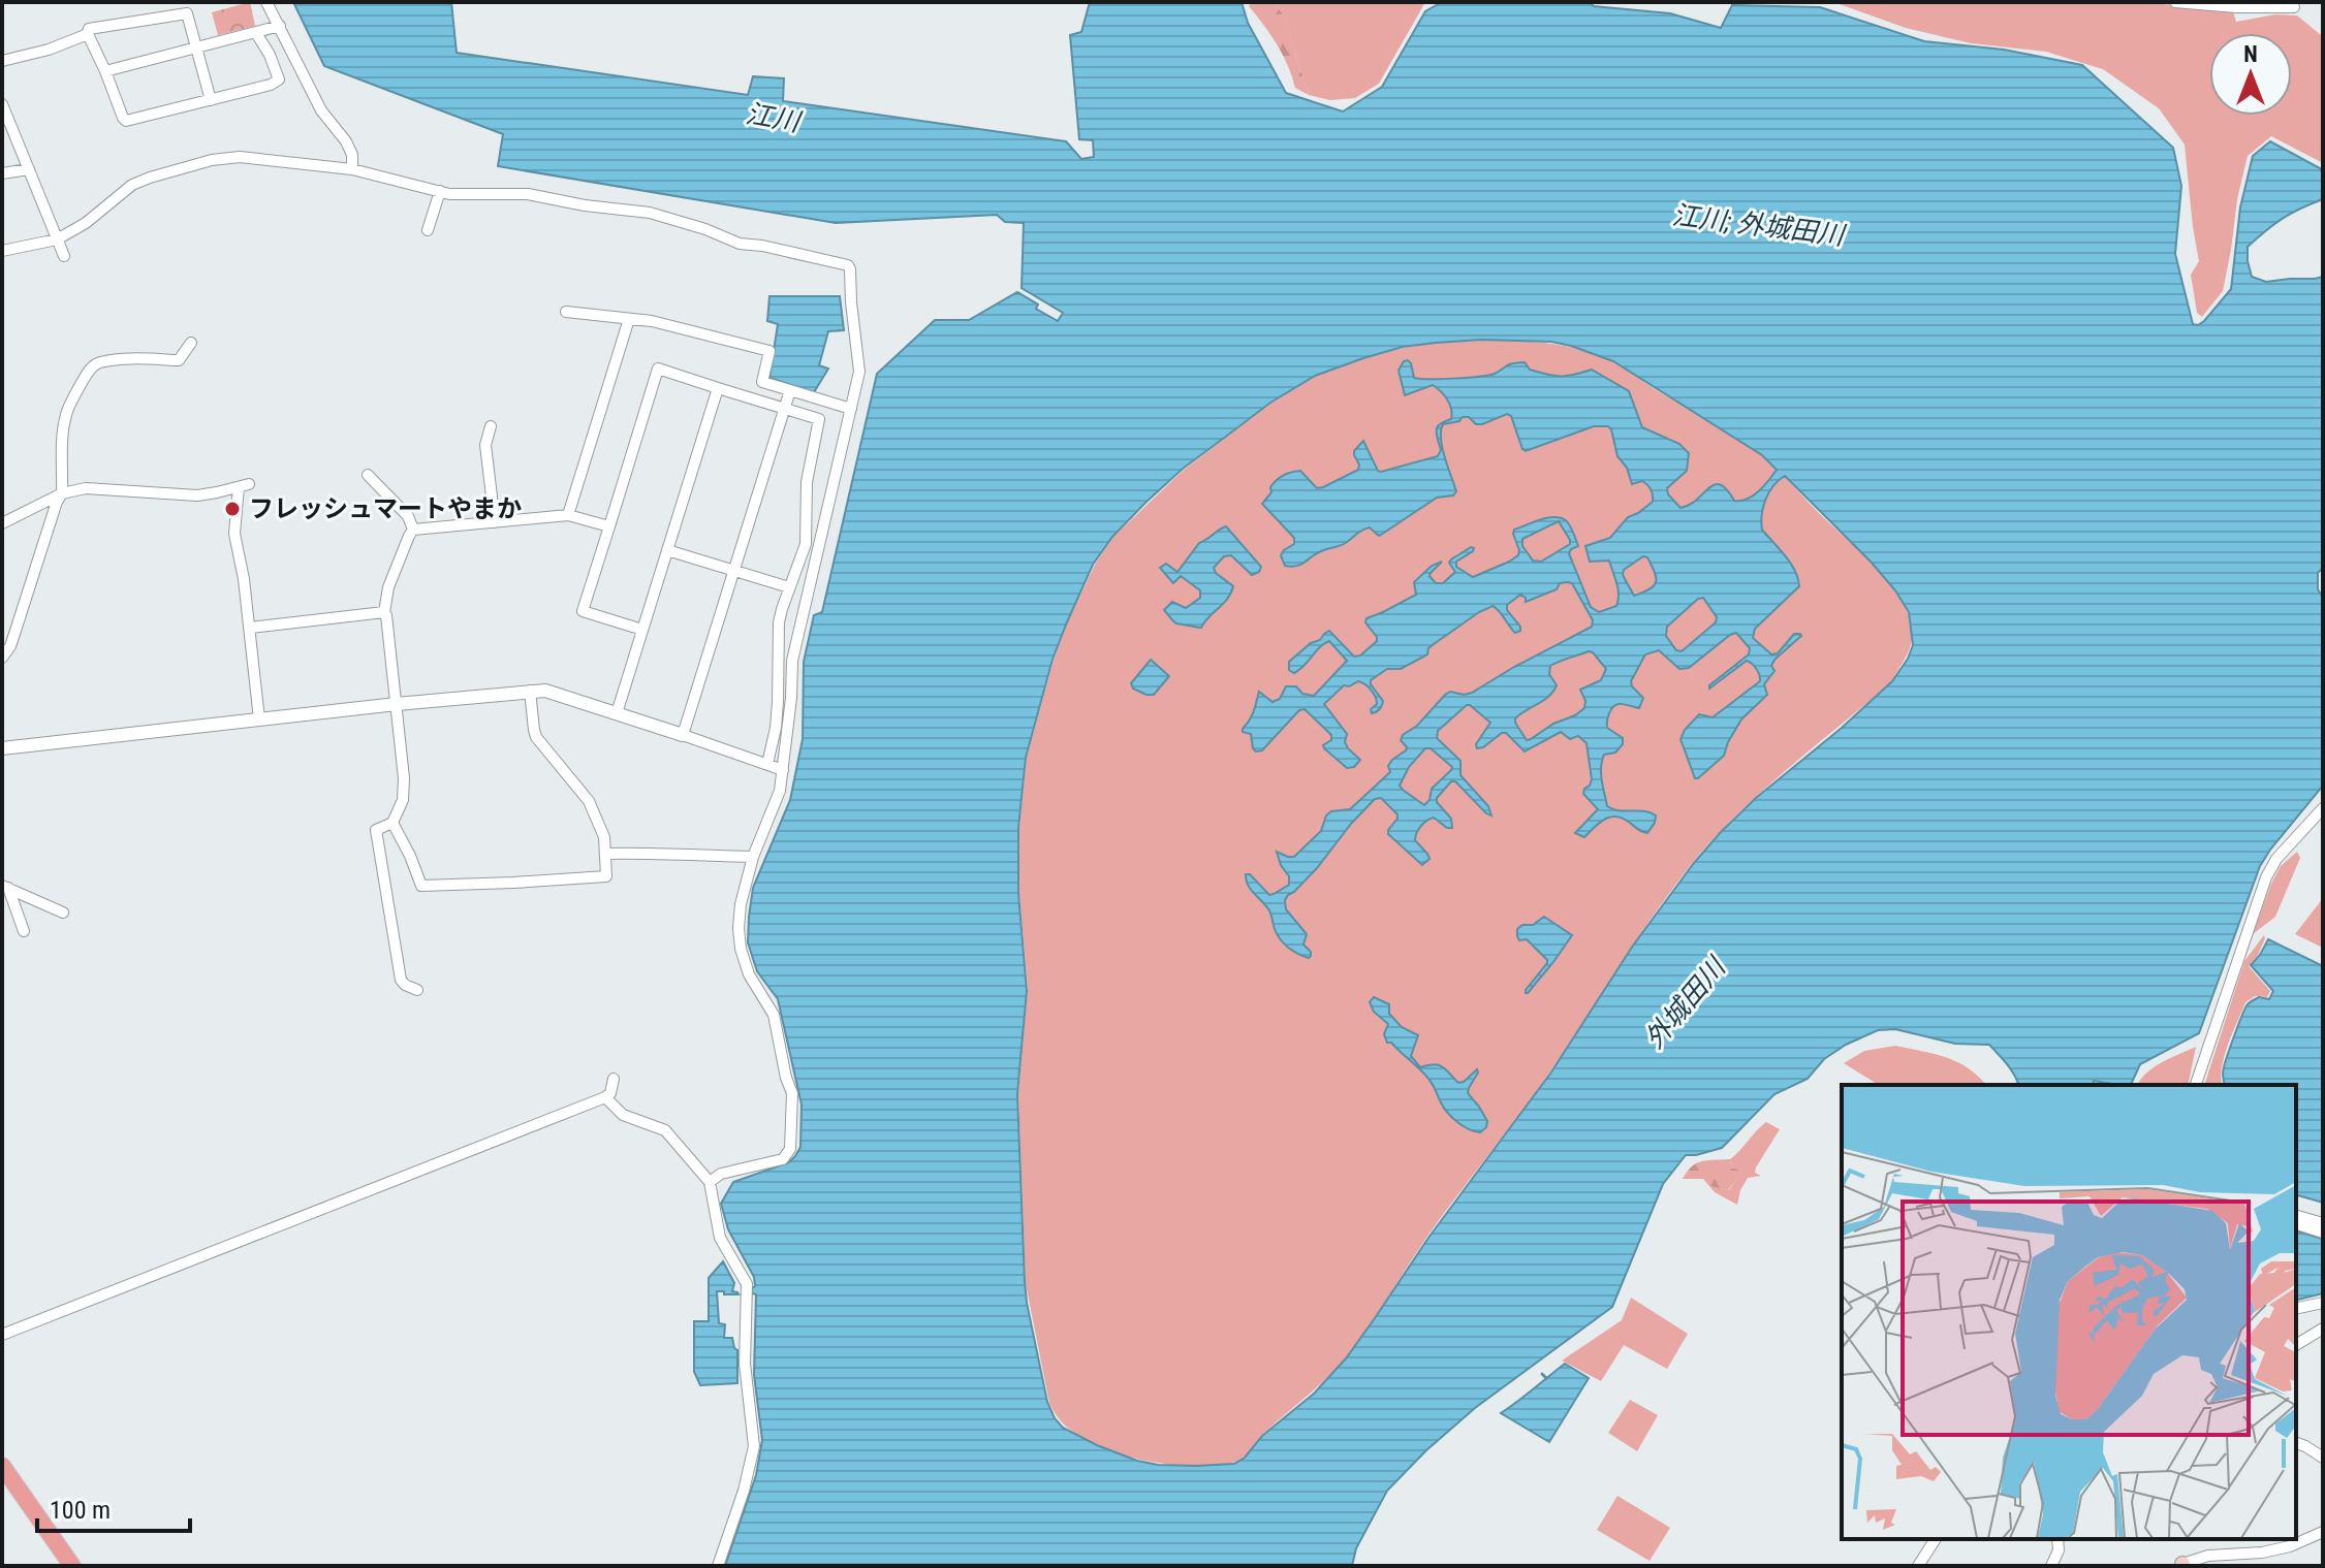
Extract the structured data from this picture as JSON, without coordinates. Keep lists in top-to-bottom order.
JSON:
{
  "water": ["江川", "江川; 外城田川", "外城田川"],
  "places": ["フレッシュマートやまか"],
  "scale_bar": "100 m",
  "north": "top"
}
